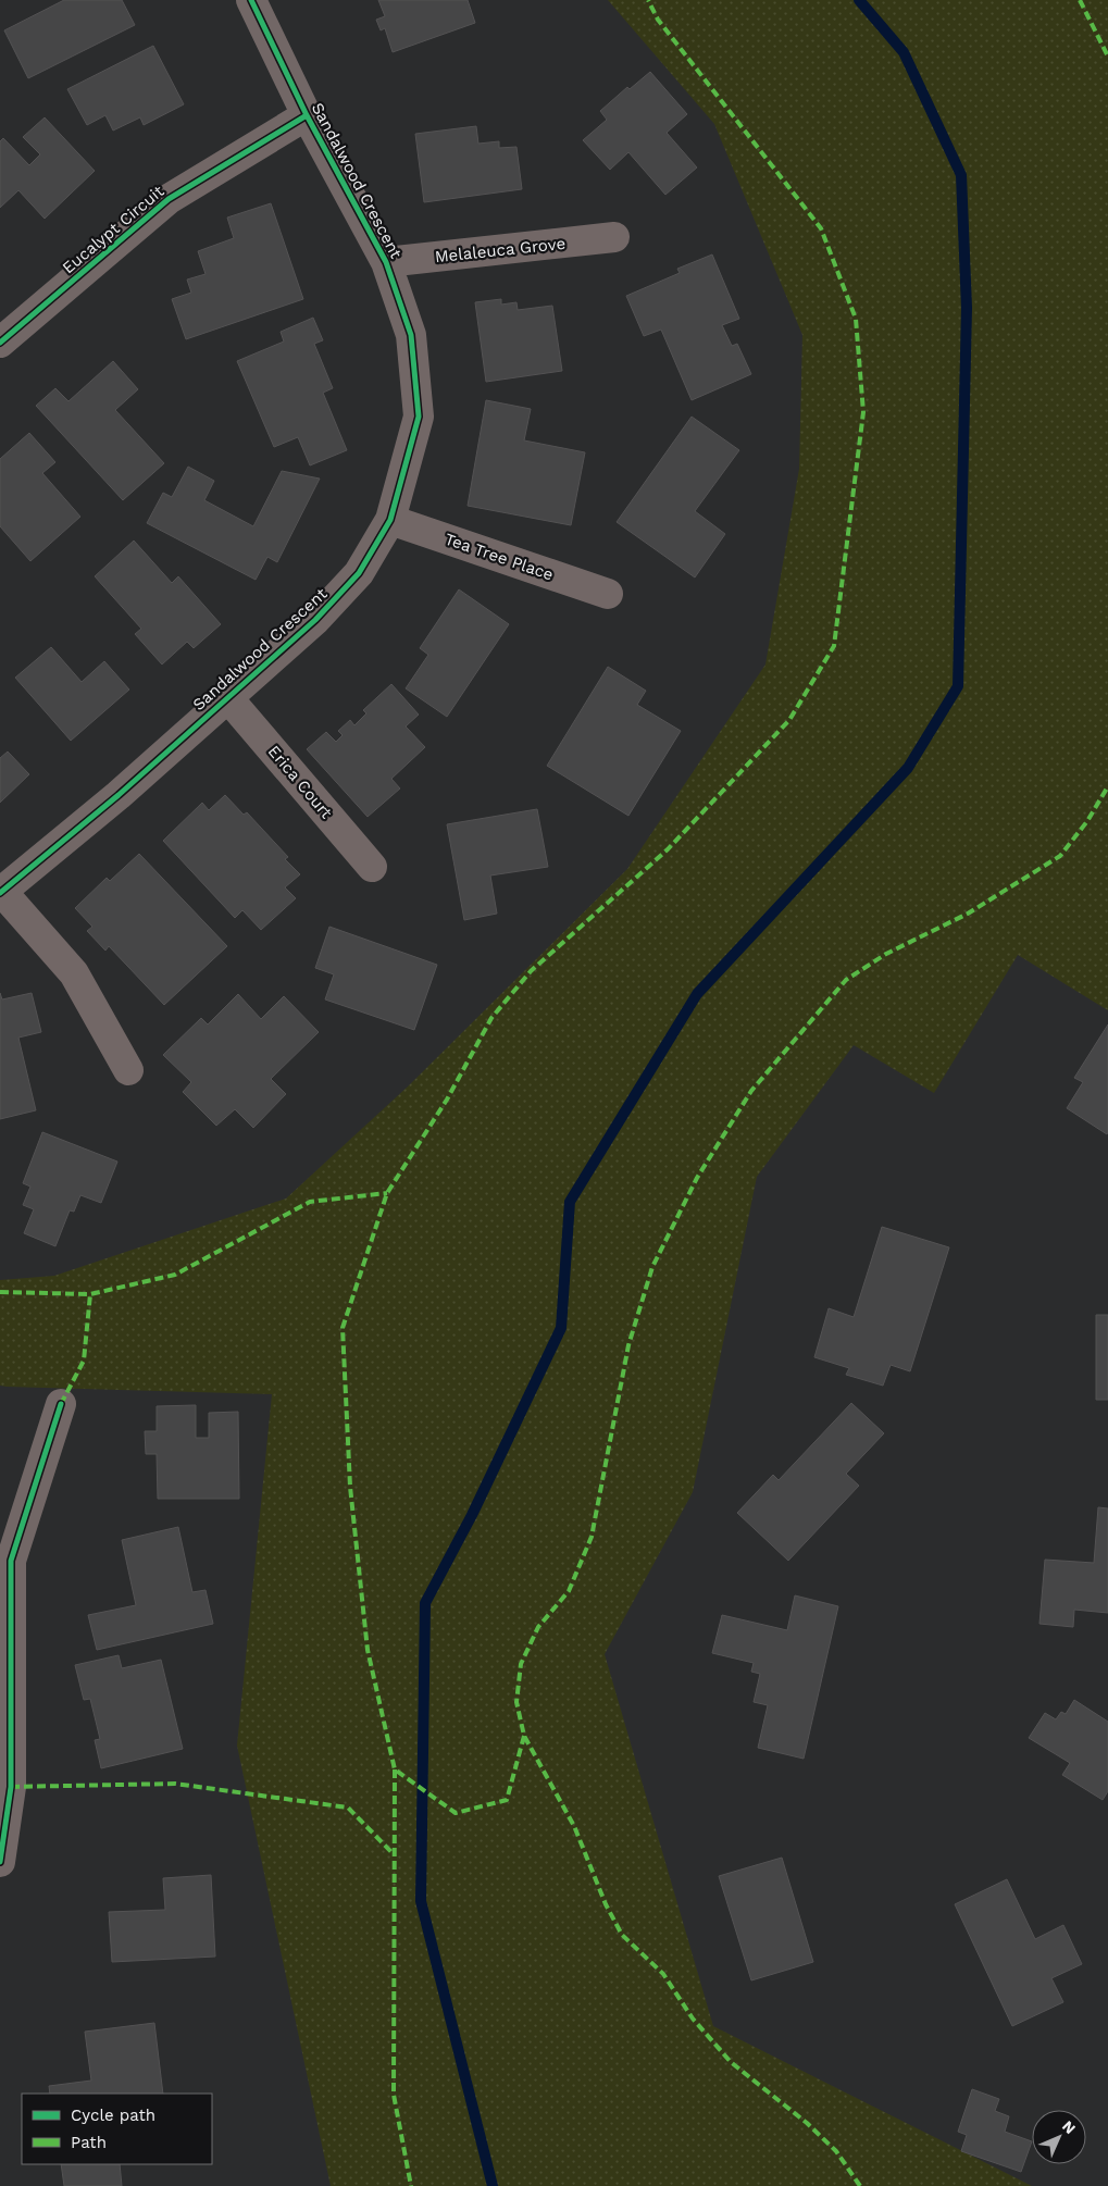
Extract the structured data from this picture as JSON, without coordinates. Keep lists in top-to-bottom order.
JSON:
{
  "streets": {
    "street": [
      "Sandalwood Crescent",
      "Eucalypt Circuit",
      "Melaleuca Grove",
      "Tea Tree Place",
      "Erica Court"
    ]
  },
  "crossings": [
    ["Sandalwood Crescent", "Eucalypt Circuit"],
    ["Sandalwood Crescent", "Melaleuca Grove"],
    ["Sandalwood Crescent", "Tea Tree Place"],
    ["Sandalwood Crescent", "Erica Court"]
  ],
  "legend": ["Cycle path", "Path"],
  "north": "top right"
}
